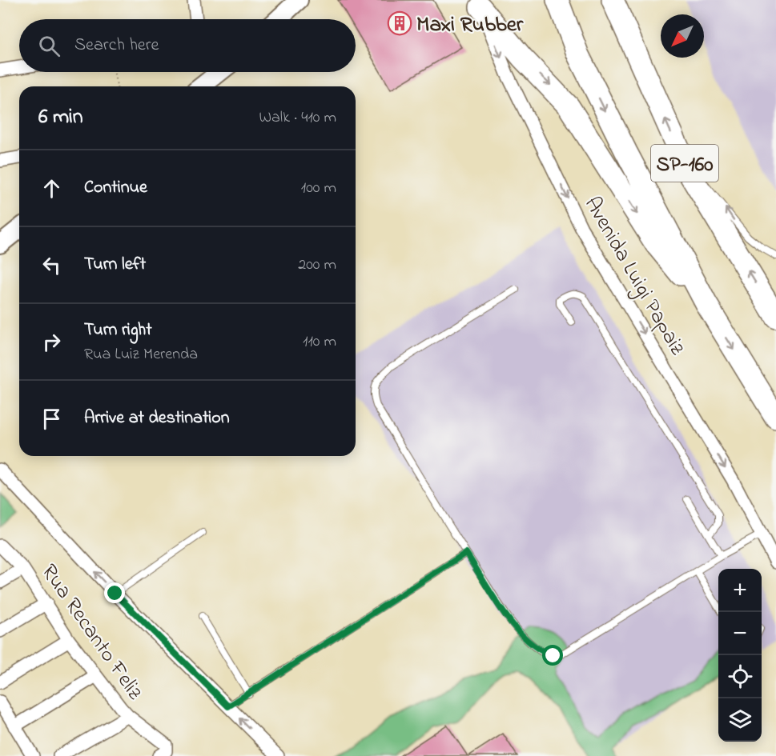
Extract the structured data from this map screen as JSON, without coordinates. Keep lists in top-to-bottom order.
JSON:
{
  "streets": {
    "highway": ["SP-160"],
    "street": ["Avenida Luigi Papaiz", "Rua Recanto Feliz"]
  },
  "one_way": ["Avenida Luigi Papaiz"],
  "places": {
    "building": ["Maxi Rubber"]
  },
  "north": "bottom left",
  "page": {
    "search": "Search here",
    "heading": ["6 min", "Walk · 410 m"],
    "list": [
      ["Continue", "100 m"],
      ["Turn left", "200 m"],
      ["Turn right", "Rua Luiz Merenda", "110 m"],
      "Arrive at destination"
    ],
    "map_buttons": ["+", "−"]
  }
}
